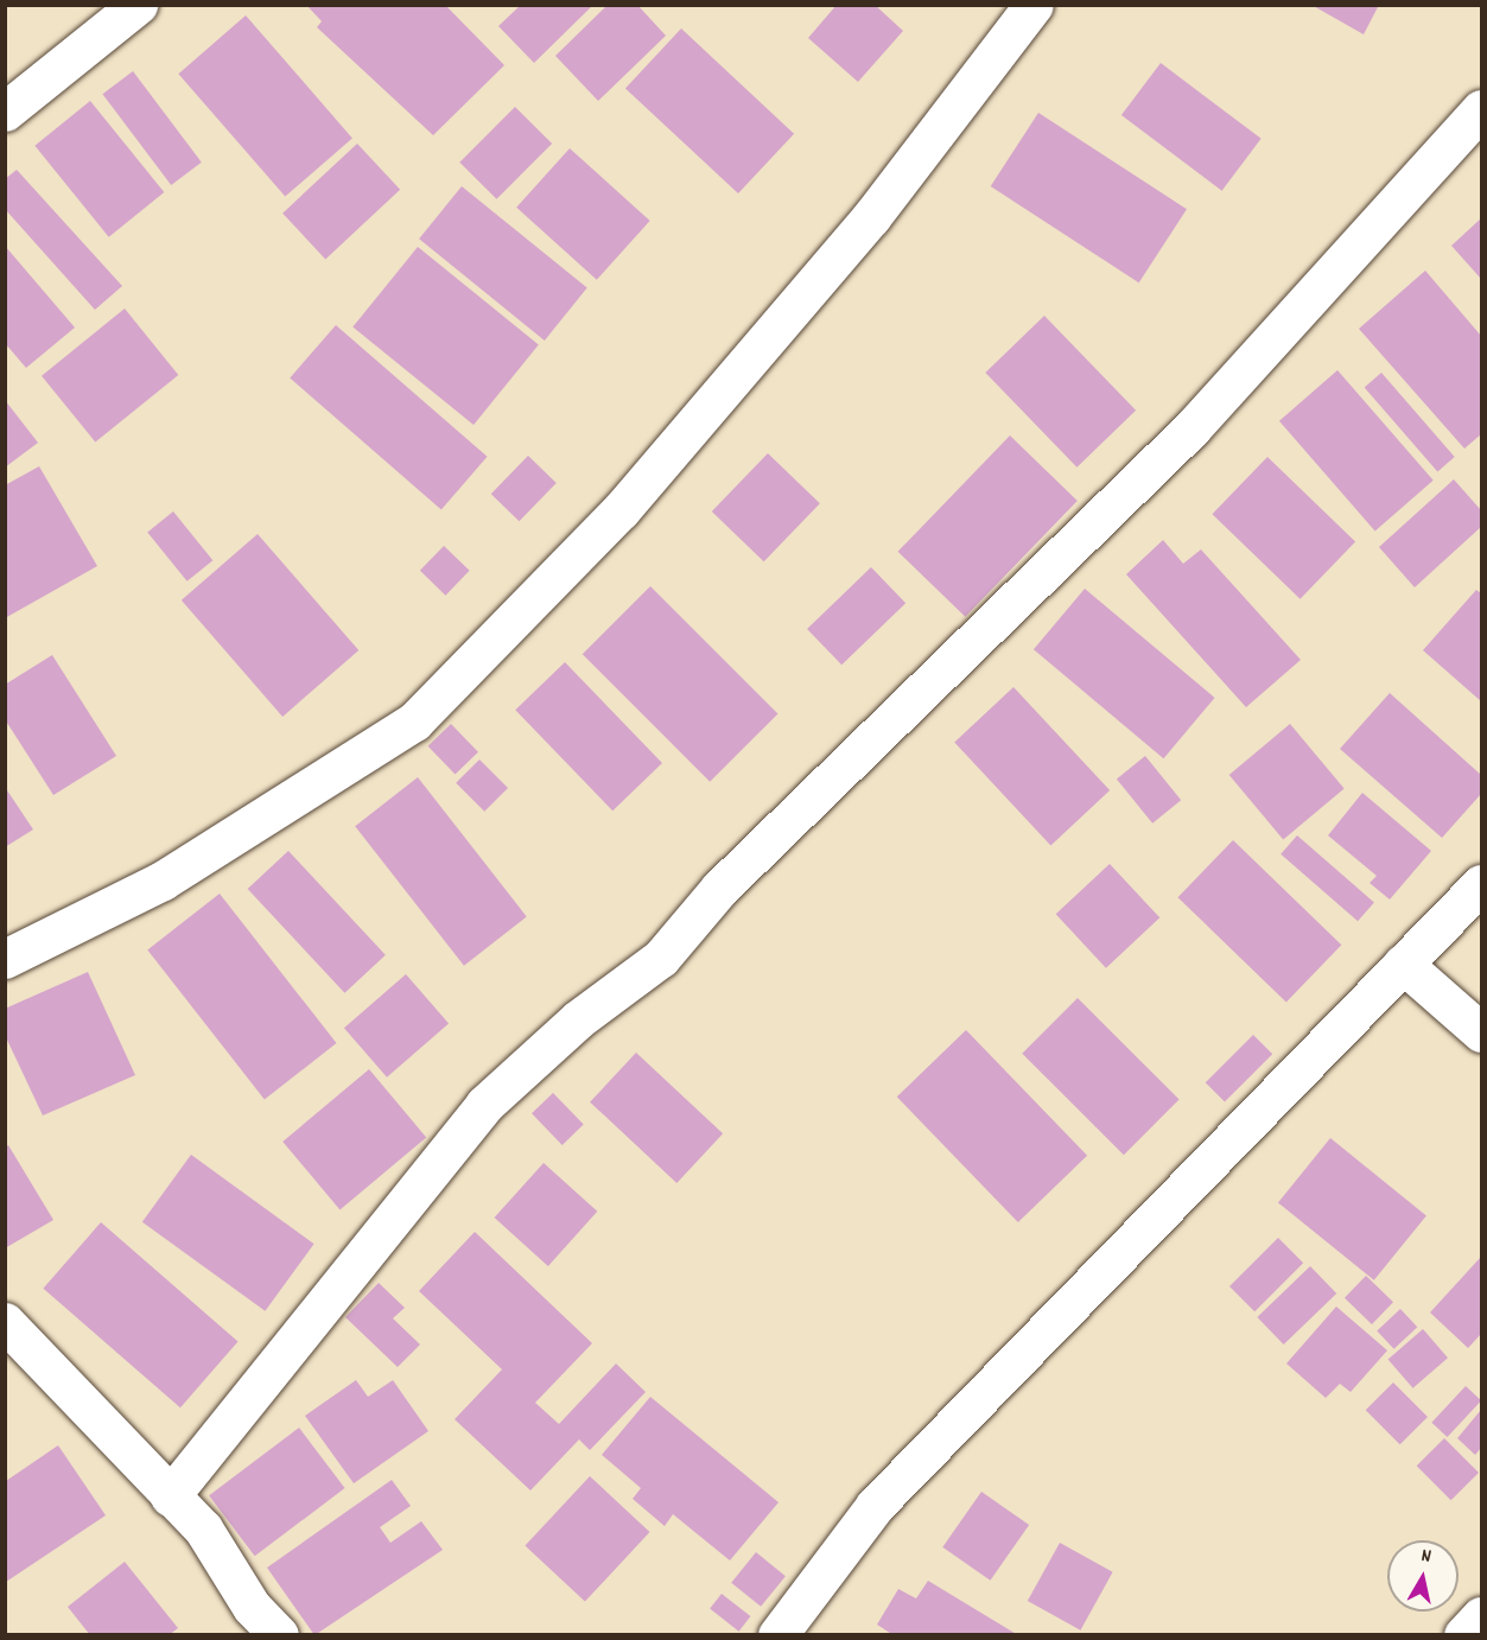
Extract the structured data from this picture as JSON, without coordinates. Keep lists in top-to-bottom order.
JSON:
{
  "north": "top"
}
